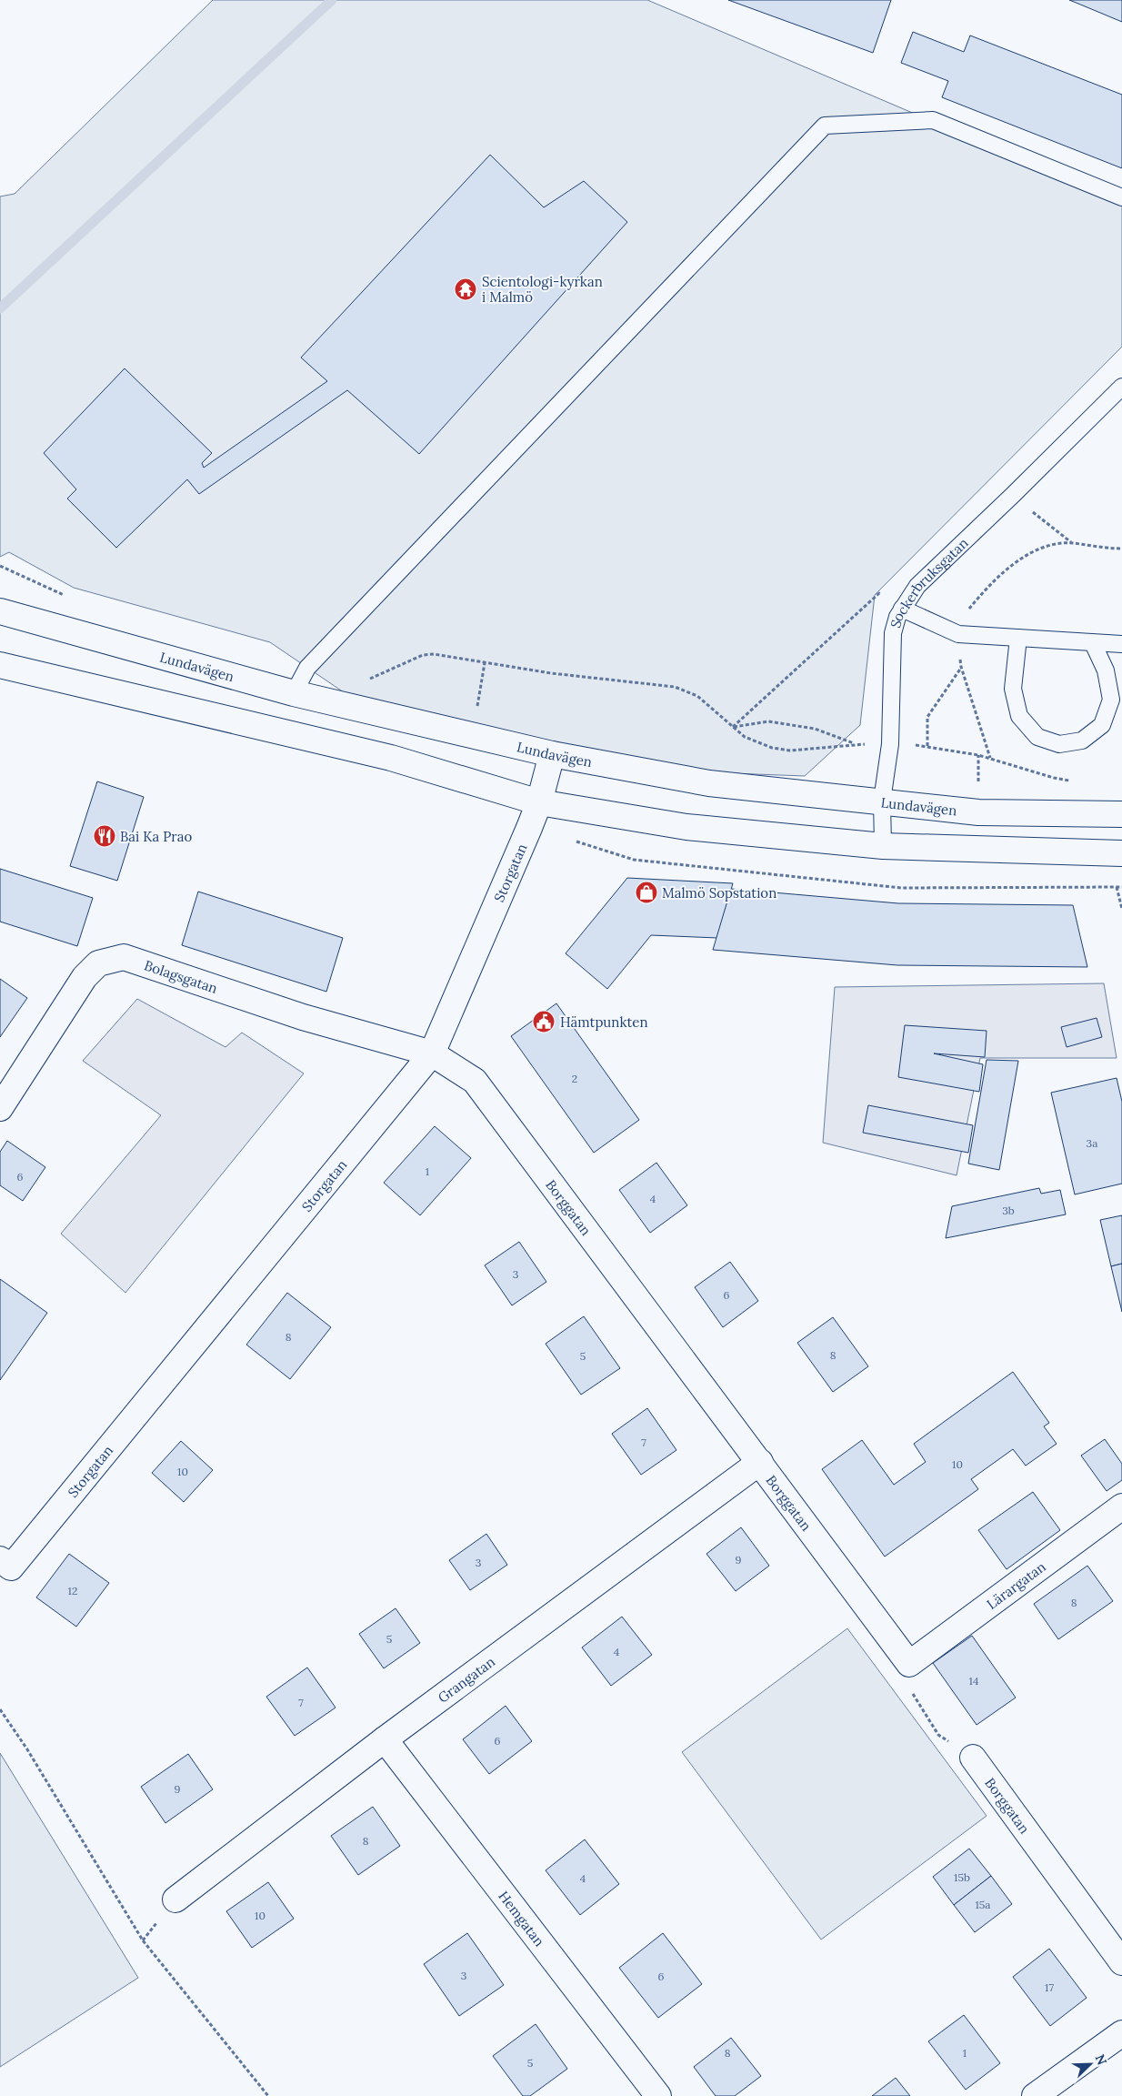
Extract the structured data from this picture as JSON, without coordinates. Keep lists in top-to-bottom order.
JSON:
{
  "streets": {
    "street": [
      "Lundavägen",
      "Storgatan",
      "Bolagsgatan",
      "Borggatan",
      "Lärargatan",
      "Grangatan",
      "Hemgatan"
    ],
    "lane": ["Sockerbruksgatan"]
  },
  "crossings": [
    ["Sockerbruksgatan", "Lundavägen"],
    ["Lundavägen", "Storgatan"],
    ["Storgatan", "Bolagsgatan"],
    ["Storgatan", "Borggatan"],
    ["Bolagsgatan", "Borggatan"],
    ["Borggatan", "Lärargatan"],
    ["Borggatan", "Grangatan"],
    ["Grangatan", "Hemgatan"]
  ],
  "places": {
    "temple": ["Scientologi-kyrkan i Malmö"],
    "restaurant": ["Bai Ka Prao"],
    "shop": ["Malmö Sopstation"],
    "public building": ["Hämtpunkten"]
  },
  "house_numbers": [
    "2",
    "3a",
    "1",
    "6",
    "4",
    "3b",
    "3",
    "6",
    "8",
    "8",
    "5",
    "7",
    "10",
    "10",
    "9",
    "3",
    "12",
    "8",
    "5",
    "4",
    "14",
    "7",
    "6",
    "9",
    "8",
    "15b",
    "4",
    "15a",
    "10",
    "3",
    "6",
    "17",
    "8",
    "1",
    "5"
  ],
  "north": "top right"
}
